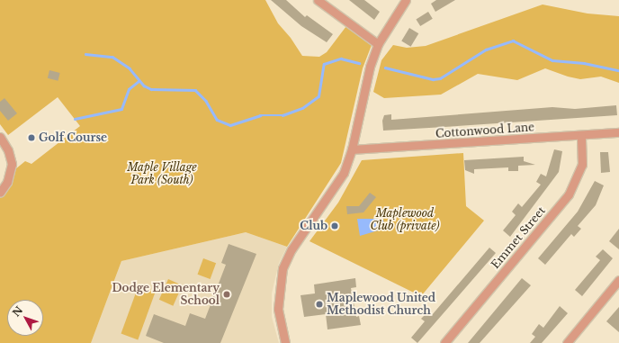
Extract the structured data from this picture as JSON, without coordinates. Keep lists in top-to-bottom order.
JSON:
{
  "streets": {
    "street": ["Cottonwood Lane", "Emmet Street"]
  },
  "crossings": [
    ["Cottonwood Lane", "Emmet Street"]
  ],
  "parks": ["Maple Village Park (South)", "Maplewood Club (private)"],
  "places": [
    "Golf Course",
    "Club",
    "Dodge Elementary School",
    "Maplewood United Methodist Church"
  ],
  "north": "top left"
}
